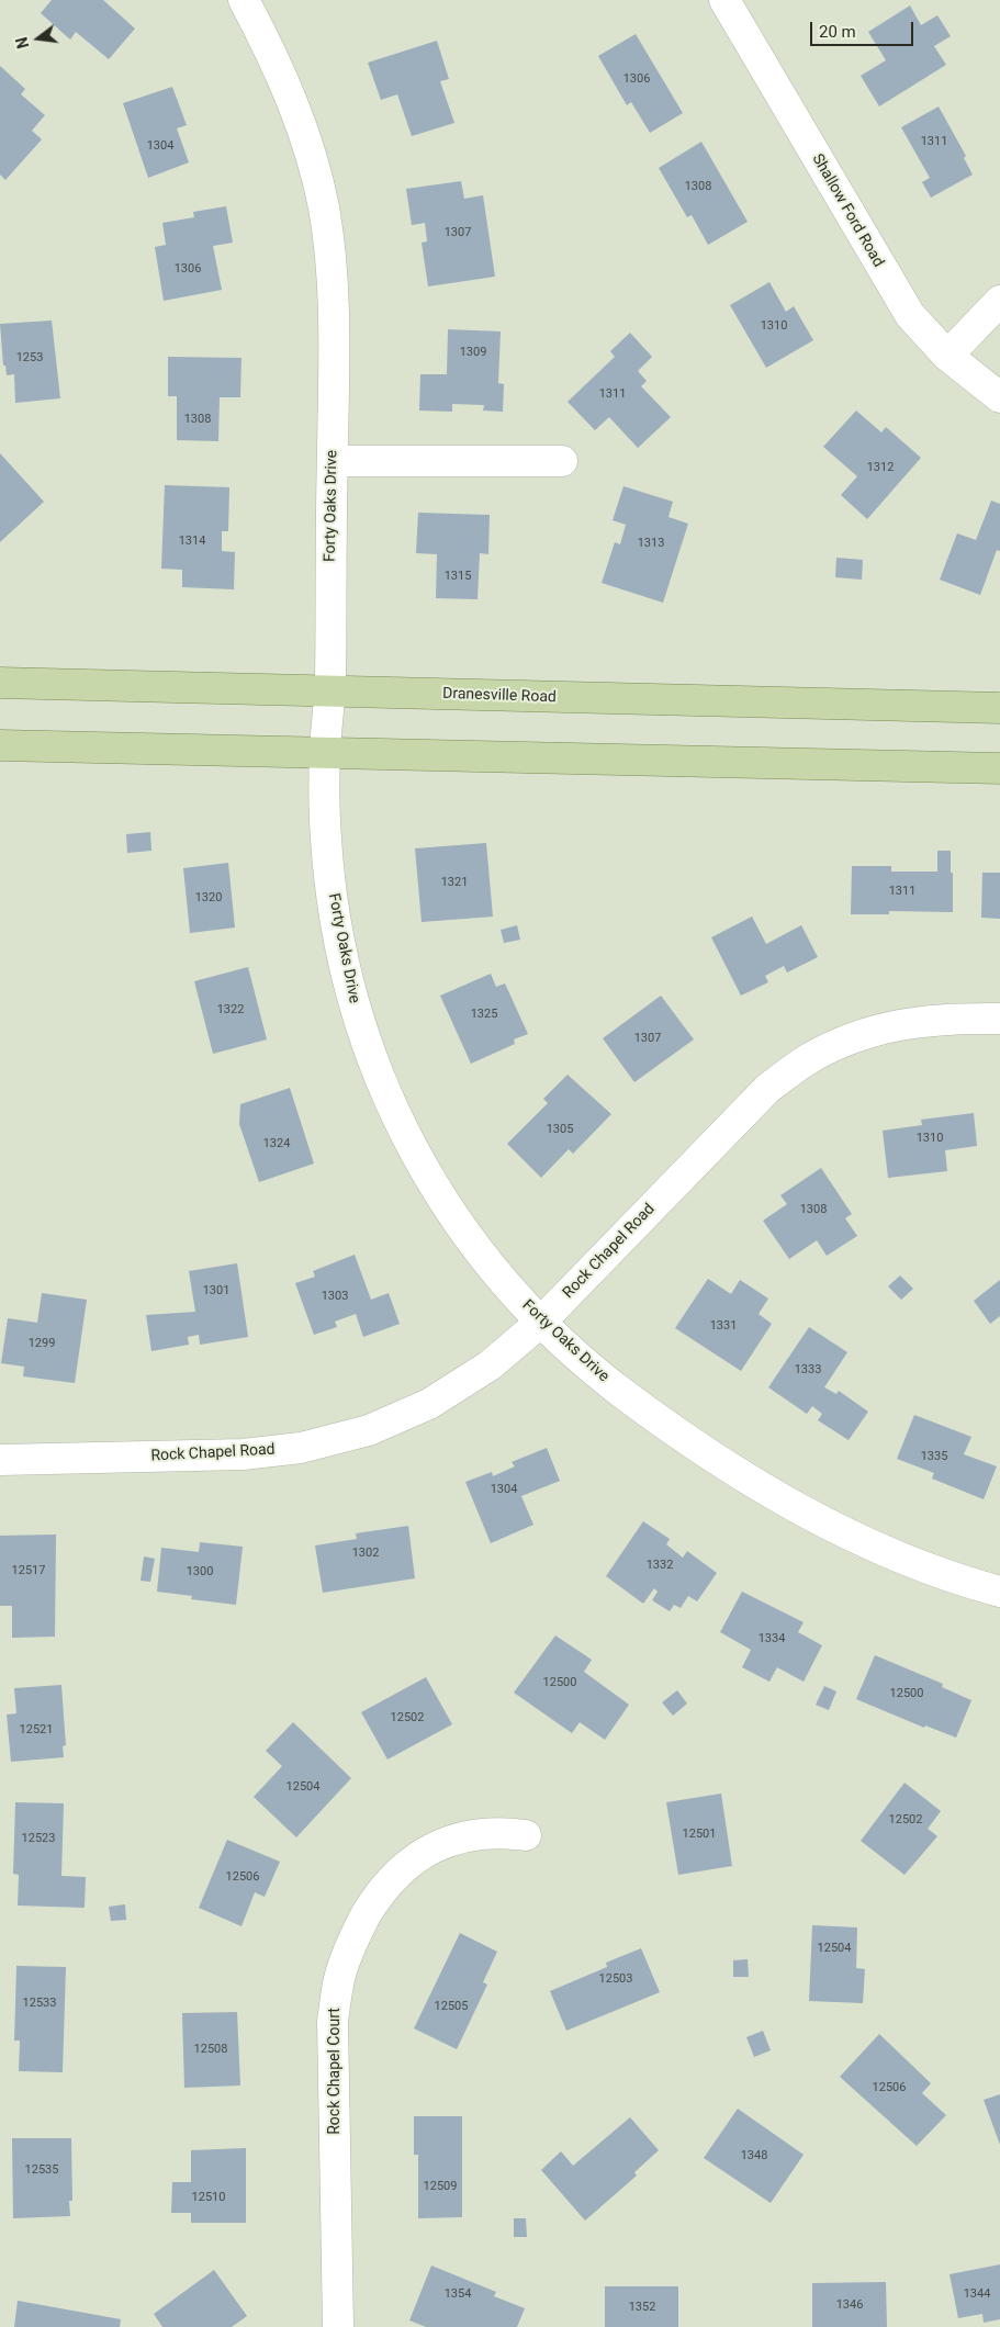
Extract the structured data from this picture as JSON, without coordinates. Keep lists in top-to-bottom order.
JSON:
{
  "streets": {
    "main road": ["Dranesville Road"],
    "street": [
      "Shallow Ford Road",
      "Forty Oaks Drive",
      "Rock Chapel Road",
      "Rock Chapel Court"
    ]
  },
  "crossings": [
    ["Forty Oaks Drive", "Dranesville Road"],
    ["Forty Oaks Drive", "Rock Chapel Road"]
  ],
  "house_numbers": [
    "1306",
    "1311",
    "1304",
    "1308",
    "1307",
    "1306",
    "1310",
    "1309",
    "1253",
    "1311",
    "1308",
    "1312",
    "1314",
    "1313",
    "1315",
    "1321",
    "1311",
    "1320",
    "1322",
    "1325",
    "1307",
    "1305",
    "1310",
    "1324",
    "1308",
    "1301",
    "1303",
    "1331",
    "1299",
    "1333",
    "1335",
    "1304",
    "1302",
    "1332",
    "12517",
    "1300",
    "1334",
    "12500",
    "12500",
    "12502",
    "12521",
    "12504",
    "12502",
    "12501",
    "12523",
    "12506",
    "12504",
    "12503",
    "12533",
    "12505",
    "12508",
    "12506",
    "1348",
    "12535",
    "12509",
    "12510",
    "1354",
    "1344",
    "1346",
    "1352"
  ],
  "scale_bar": "20 m",
  "north": "left"
}
